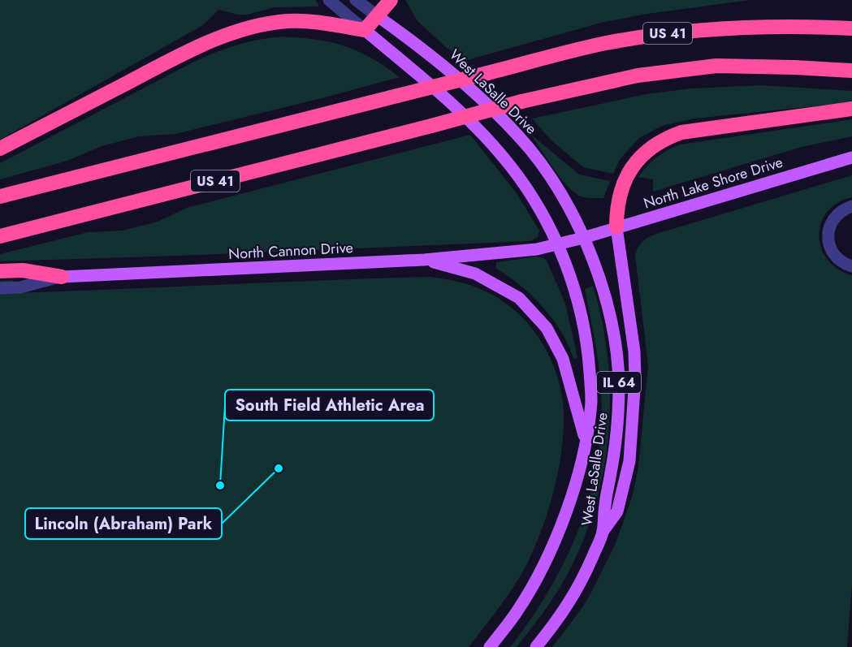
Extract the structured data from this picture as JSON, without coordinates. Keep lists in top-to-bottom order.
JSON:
{
  "streets": {
    "highway": ["US 41"],
    "main road": [
      "West LaSalle Drive",
      "North Lake Shore Drive",
      "North Cannon Drive",
      "IL 64"
    ]
  },
  "crossings": [
    ["West LaSalle Drive", "North Lake Shore Drive"],
    ["West LaSalle Drive", "North Cannon Drive"],
    ["North Lake Shore Drive", "North Cannon Drive"]
  ],
  "places": ["Lincoln (Abraham) Park", "South Field Athletic Area"]
}
